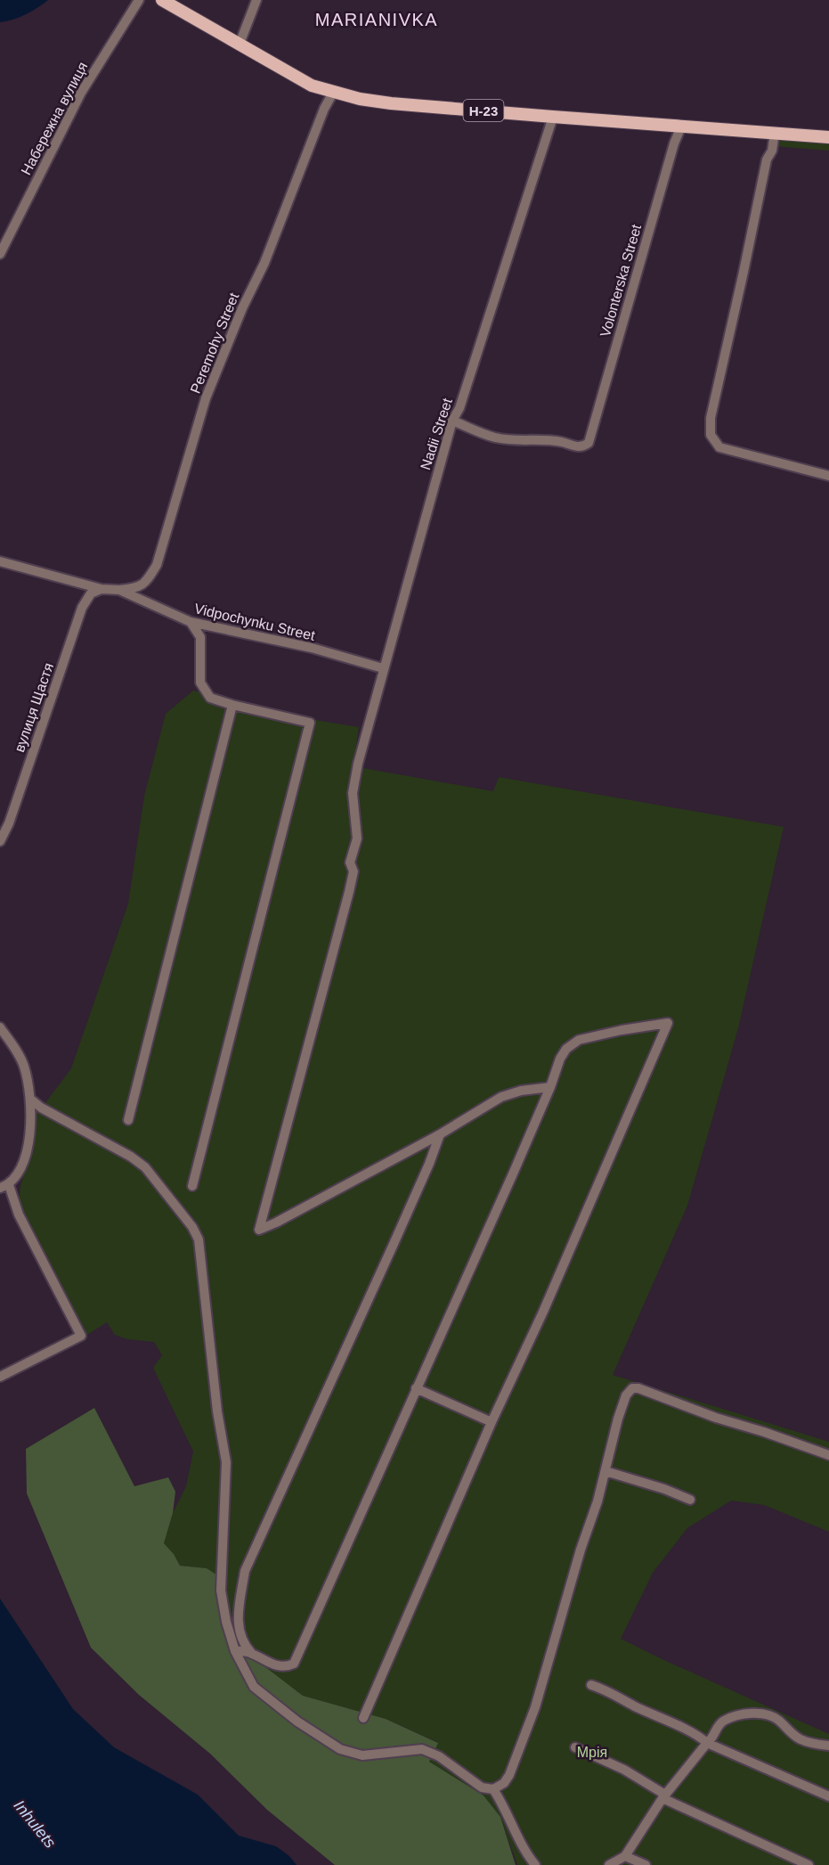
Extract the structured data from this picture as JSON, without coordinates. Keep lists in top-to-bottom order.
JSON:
{
  "streets": {
    "main road": ["Н-23"],
    "street": [
      "Набережна вулиця",
      "Volonterska Street",
      "Peremohy Street",
      "Nadii Street",
      "Vidpochynku Street",
      "вулиця Щастя"
    ]
  },
  "crossings": [
    ["Н-23", "Volonterska Street"],
    ["Н-23", "Peremohy Street"],
    ["Н-23", "Nadii Street"],
    ["Volonterska Street", "Nadii Street"],
    ["Peremohy Street", "Vidpochynku Street"],
    ["Nadii Street", "Vidpochynku Street"],
    ["Vidpochynku Street", "вулиця Щастя"]
  ],
  "districts": ["MARIANIVKA"],
  "water": ["Inhulets"],
  "parks": ["Мрія"]
}
